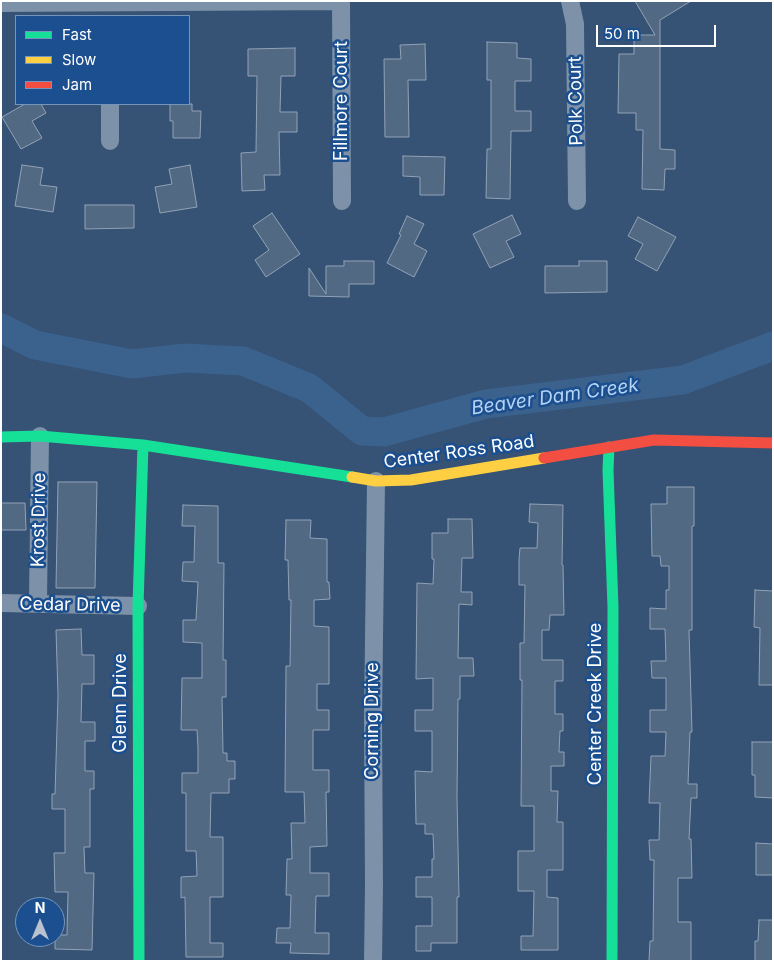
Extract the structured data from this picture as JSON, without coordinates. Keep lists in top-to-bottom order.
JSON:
{
  "streets": {
    "street": [
      "Fillmore Court",
      "Polk Court",
      "Center Ross Road",
      "Krost Drive",
      "Cedar Drive",
      "Glenn Drive",
      "Center Creek Drive",
      "Corning Drive"
    ]
  },
  "crossings": [
    ["Center Ross Road", "Krost Drive"],
    ["Center Ross Road", "Glenn Drive"],
    ["Center Ross Road", "Center Creek Drive"],
    ["Center Ross Road", "Corning Drive"],
    ["Krost Drive", "Cedar Drive"],
    ["Cedar Drive", "Glenn Drive"]
  ],
  "water": ["Beaver Dam Creek"],
  "legend": ["Fast", "Slow", "Jam"],
  "scale_bar": "50 m",
  "north": "top"
}
